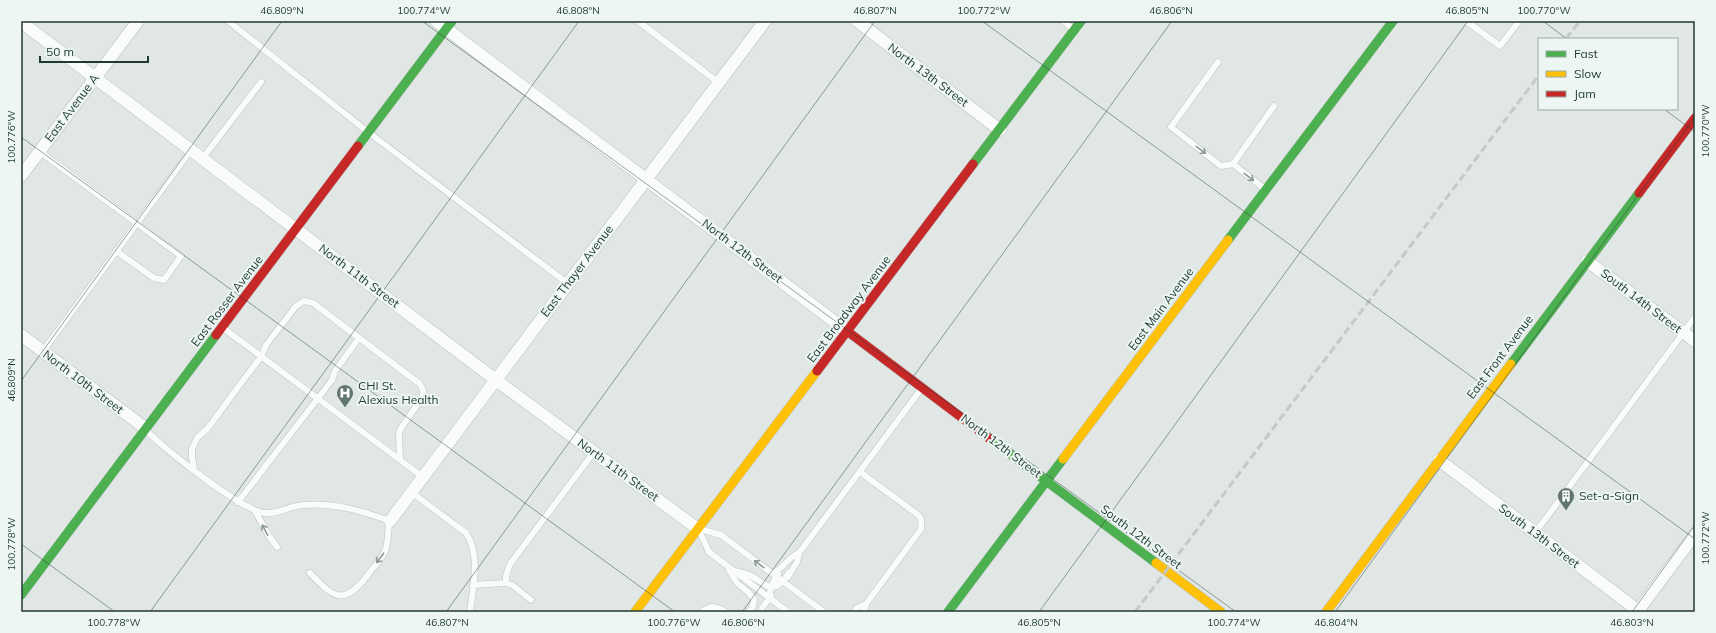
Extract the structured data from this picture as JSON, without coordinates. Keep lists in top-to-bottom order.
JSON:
{
  "streets": {
    "street": [
      "North 13th Street",
      "East Avenue A",
      "North 12th Street",
      "East Thayer Avenue",
      "North 11th Street",
      "East Rosser Avenue",
      "South 14th Street",
      "East Broadway Avenue",
      "East Main Avenue",
      "East Front Avenue",
      "North 10th Street",
      "South 13th Street",
      "South 12th Street"
    ]
  },
  "crossings": [
    ["North 13th Street", "East Broadway Avenue"],
    ["East Avenue A", "North 11th Street"],
    ["North 12th Street", "East Thayer Avenue"],
    ["North 12th Street", "East Rosser Avenue"],
    ["North 12th Street", "East Broadway Avenue"],
    ["North 12th Street", "East Main Avenue"],
    ["North 12th Street", "South 12th Street"],
    ["East Thayer Avenue", "North 11th Street"],
    ["North 11th Street", "East Rosser Avenue"],
    ["North 11th Street", "East Broadway Avenue"],
    ["East Rosser Avenue", "North 10th Street"],
    ["South 14th Street", "East Front Avenue"],
    ["East Main Avenue", "South 12th Street"],
    ["East Front Avenue", "South 13th Street"]
  ],
  "places": {
    "hospital": ["CHI St. Alexius Health"],
    "building": ["Set-a-Sign"]
  },
  "legend": ["Fast", "Slow", "Jam"],
  "scale_bar": "50 m",
  "coordinates": [
    "46.809°N",
    "100.774°W",
    "46.808°N",
    "46.807°N",
    "100.772°W",
    "46.806°N",
    "46.805°N",
    "100.770°W",
    "100.776°W",
    "100.778°W",
    "46.804°N",
    "46.803°N"
  ]
}
